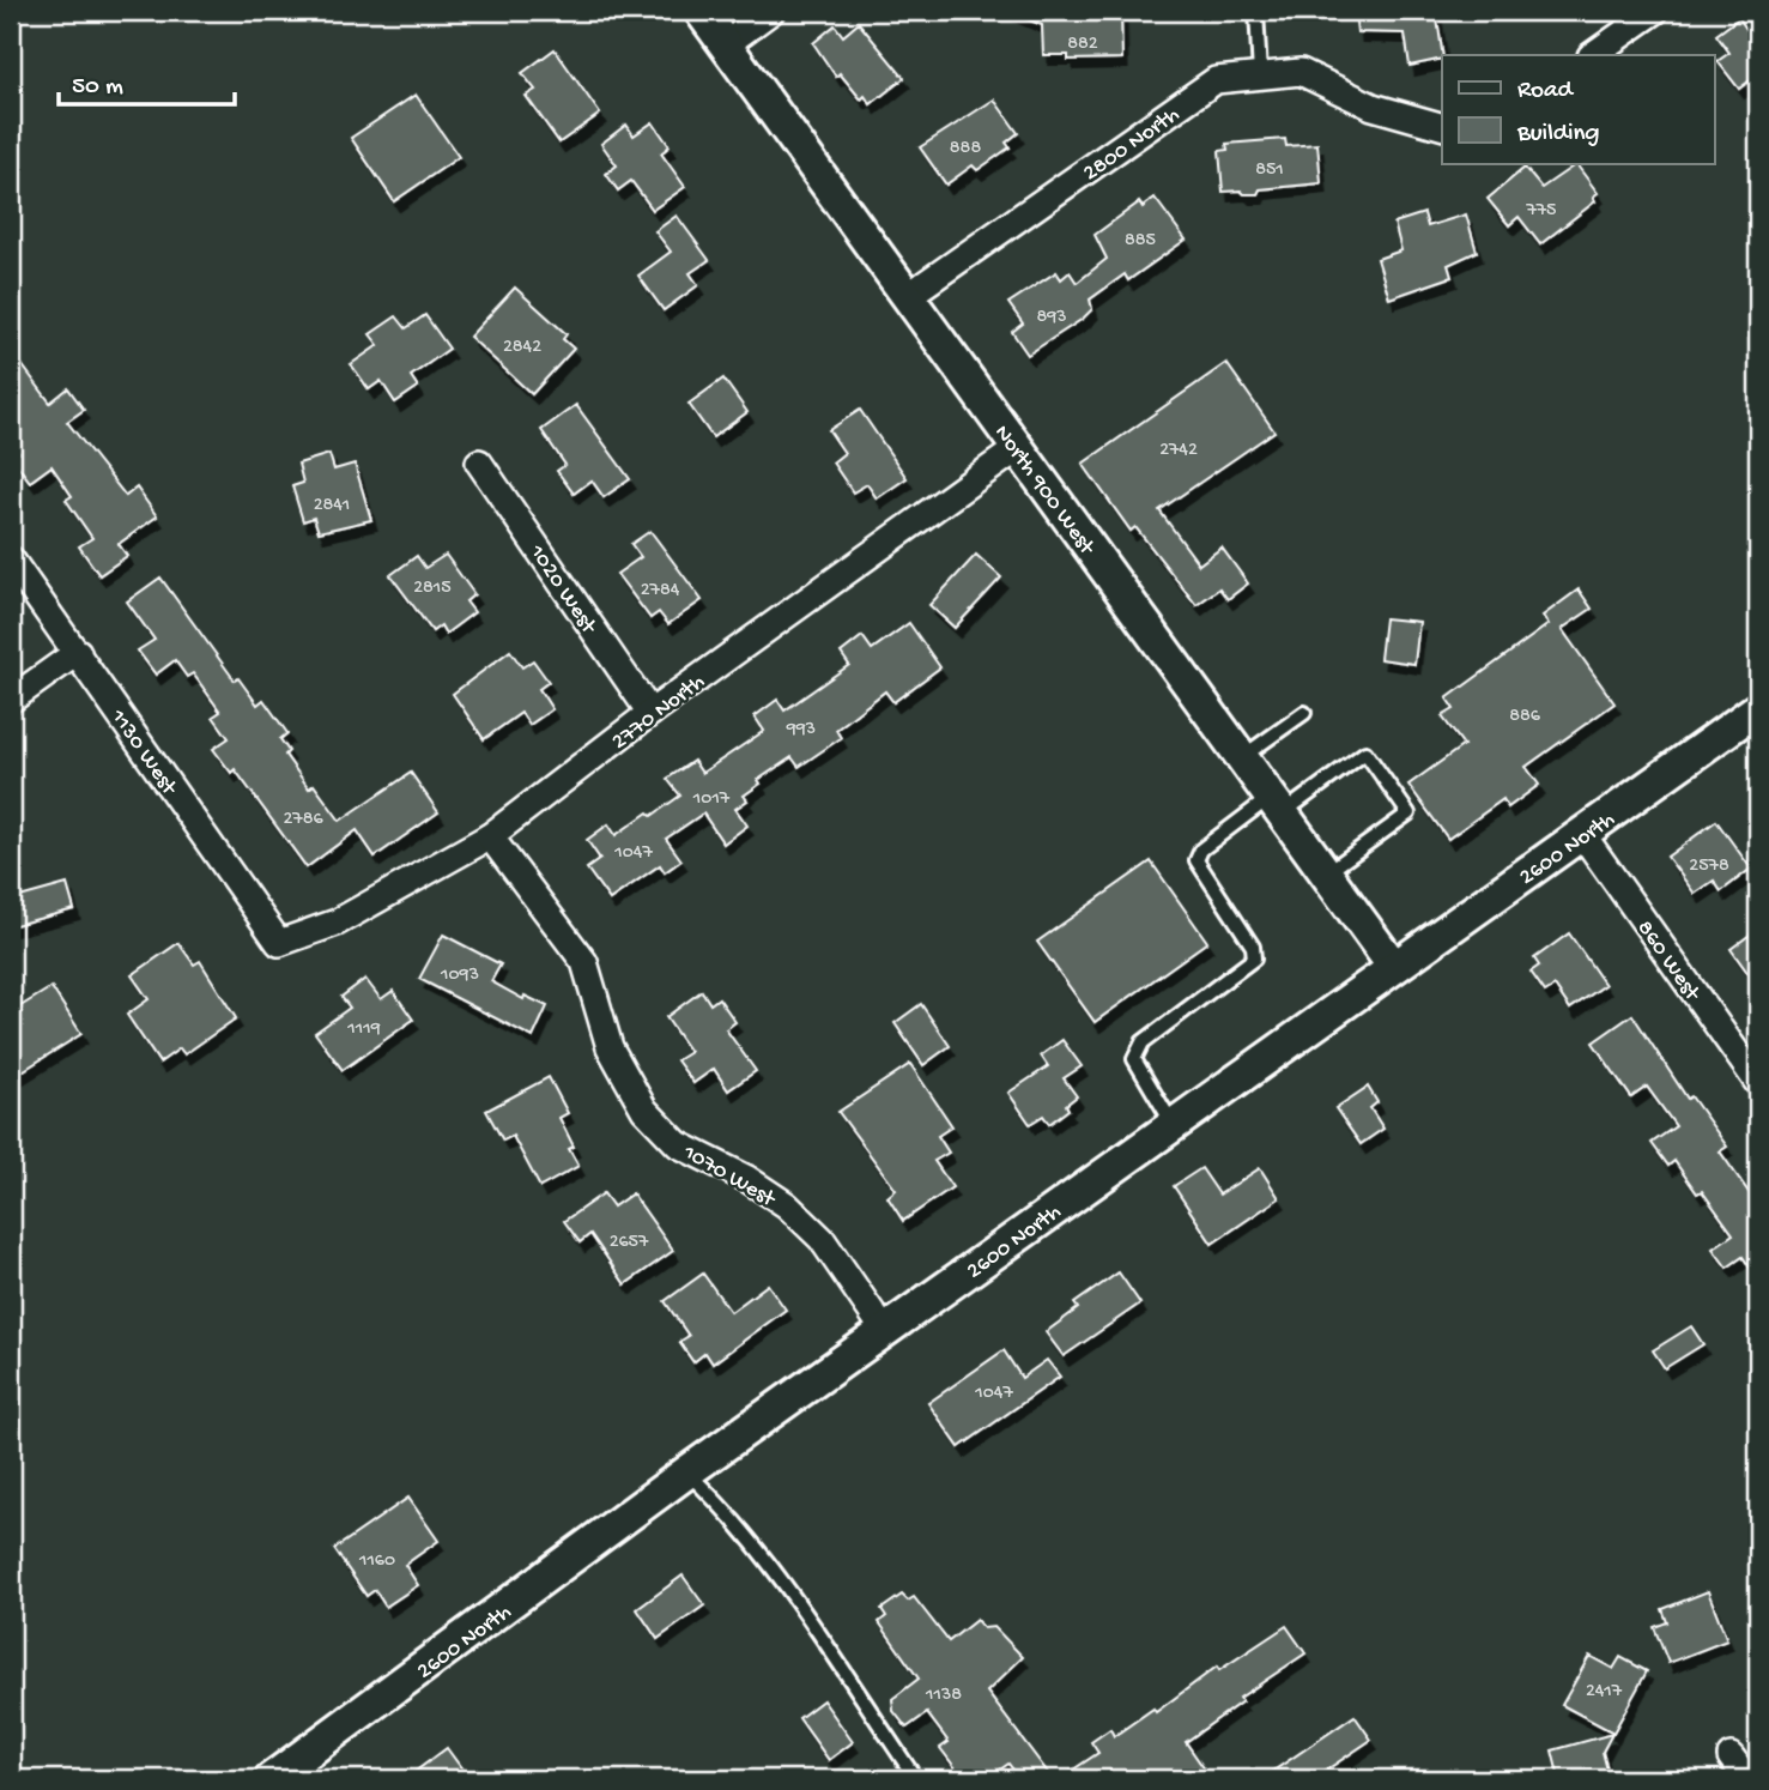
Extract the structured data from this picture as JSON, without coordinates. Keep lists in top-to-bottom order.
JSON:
{
  "streets": {
    "street": [
      "2800 North",
      "North 900 West",
      "1020 West",
      "2770 North",
      "1130 West",
      "2600 North",
      "860 West",
      "1070 West"
    ]
  },
  "crossings": [
    ["2800 North", "North 900 West"],
    ["North 900 West", "2770 North"],
    ["North 900 West", "2600 North"],
    ["1020 West", "2770 North"],
    ["2770 North", "1130 West"],
    ["2770 North", "1070 West"],
    ["2600 North", "860 West"],
    ["2600 North", "1070 West"]
  ],
  "house_numbers": [
    "882",
    "888",
    "851",
    "775",
    "885",
    "893",
    "2842",
    "2742",
    "2841",
    "2815",
    "2784",
    "886",
    "993",
    "1017",
    "2786",
    "1047",
    "2578",
    "1093",
    "1119",
    "2657",
    "1047",
    "1160",
    "2417",
    "1138"
  ],
  "legend": ["Road", "Building"],
  "scale_bar": "50 m"
}
